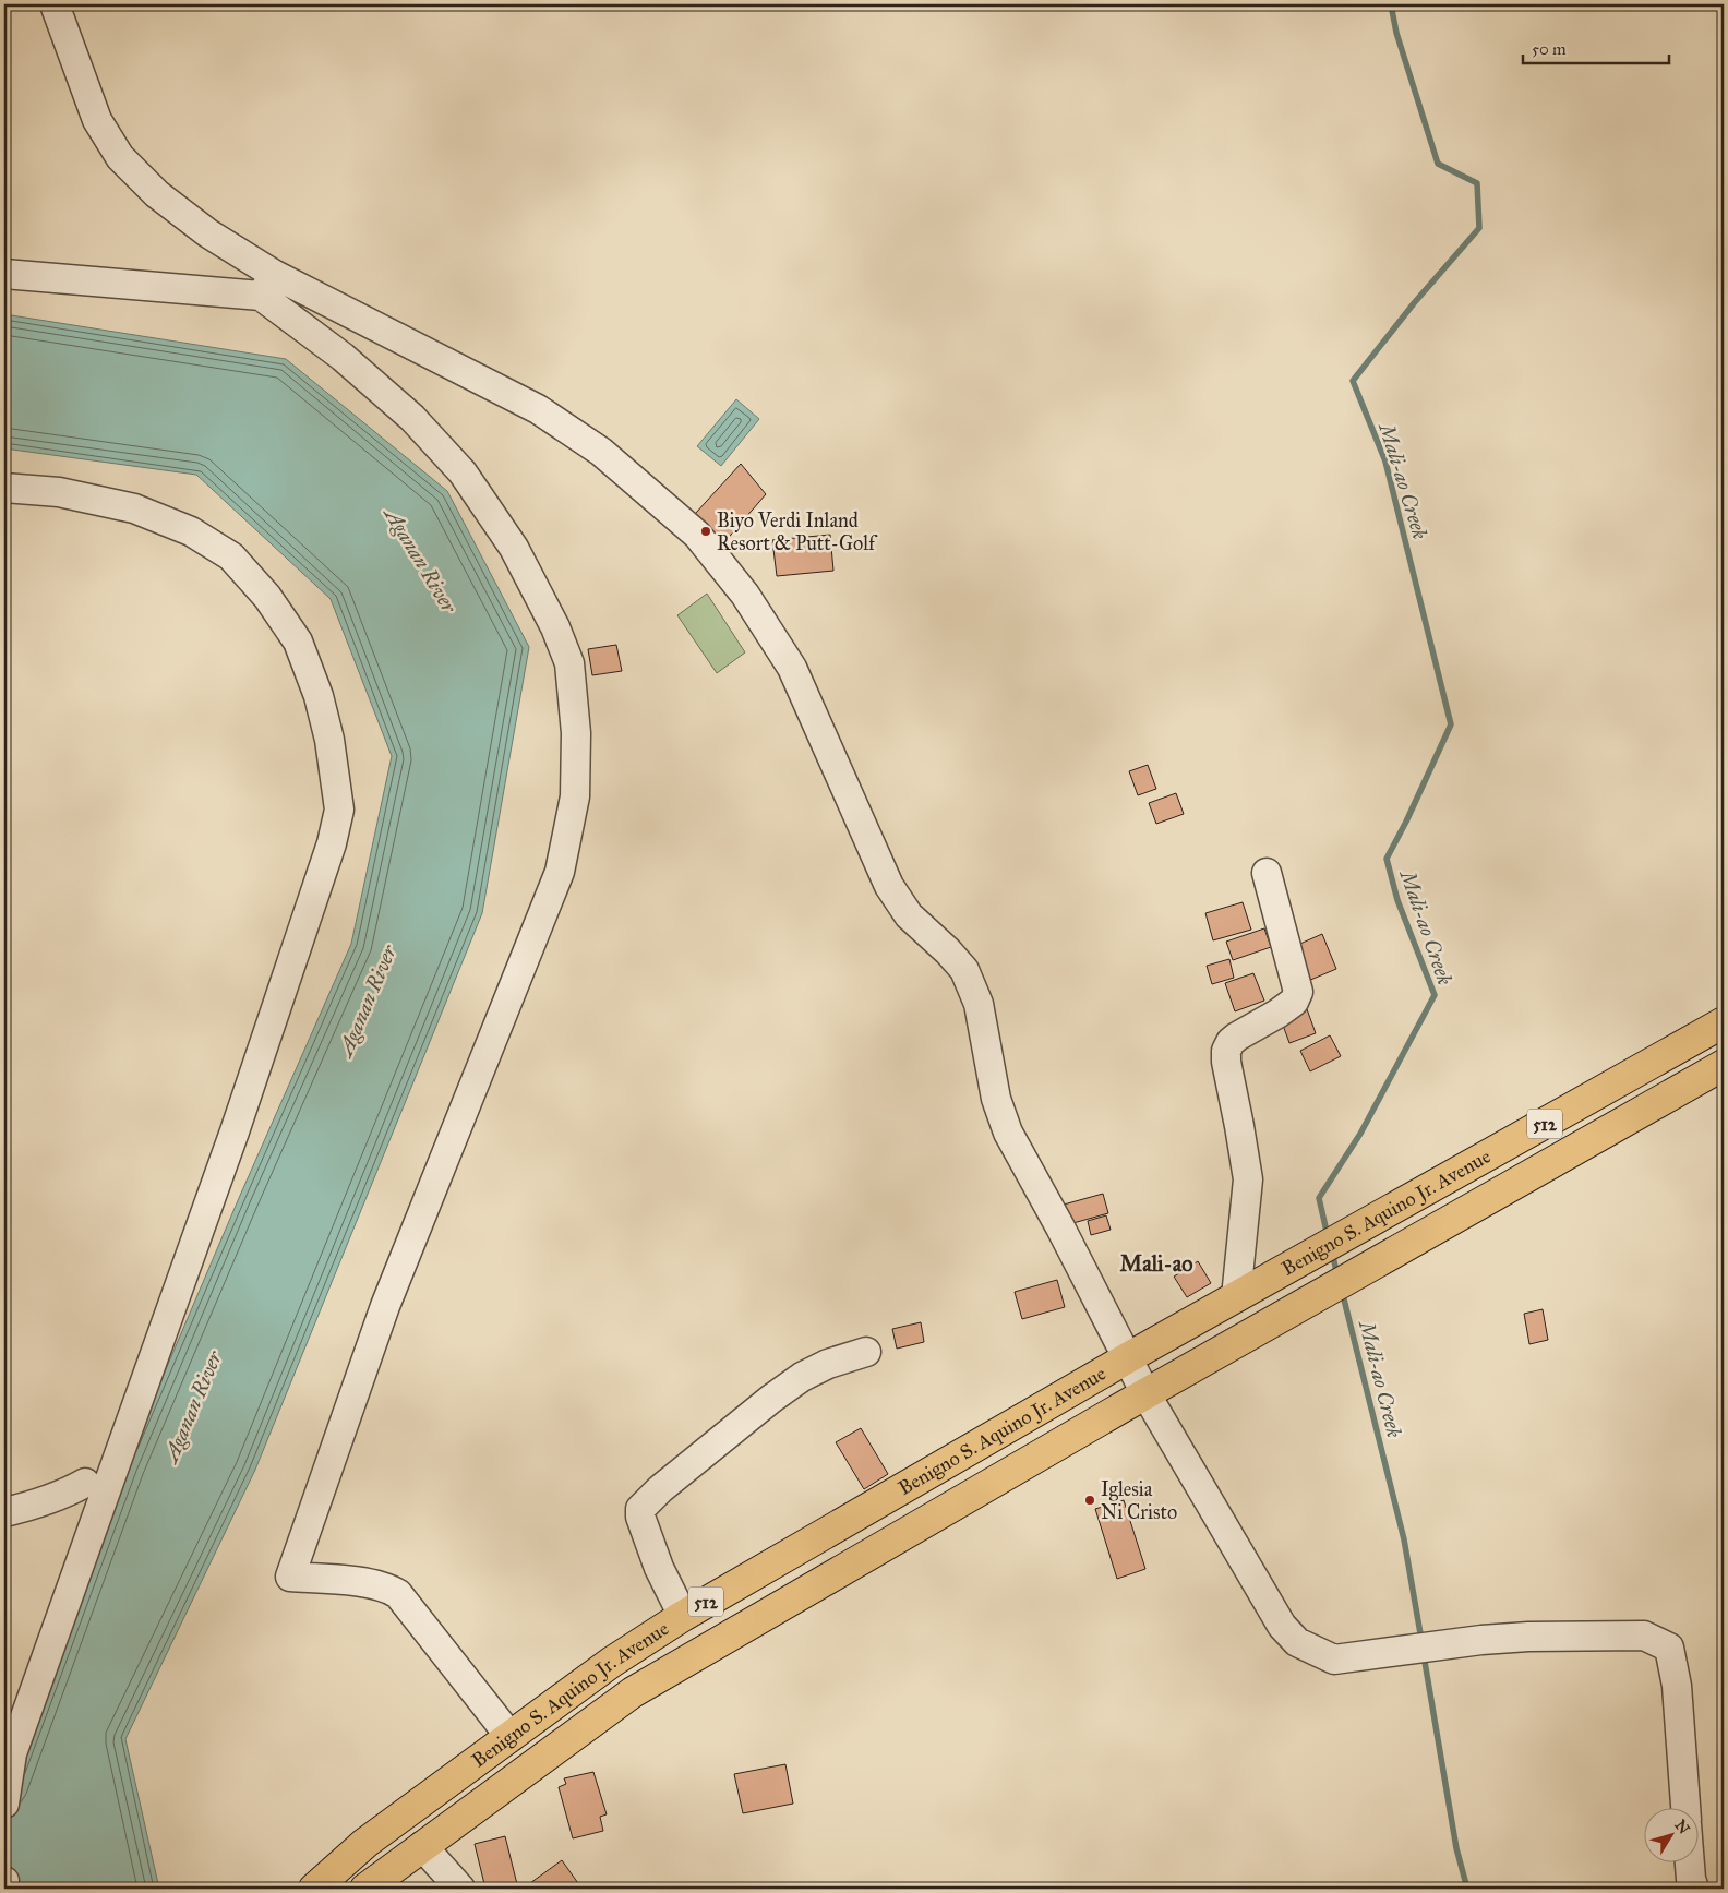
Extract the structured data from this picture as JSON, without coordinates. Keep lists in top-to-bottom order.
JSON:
{
  "streets": {
    "main road": ["512", "Benigno S. Aquino Jr. Avenue"]
  },
  "districts": ["Mali-ao"],
  "water": ["Mali-ao Creek", "Aganan River"],
  "places": ["Biyo Verdi Inland Resort & Putt-Golf", "Iglesia Ni Cristo"],
  "scale_bar": "50 m",
  "north": "top right"
}
